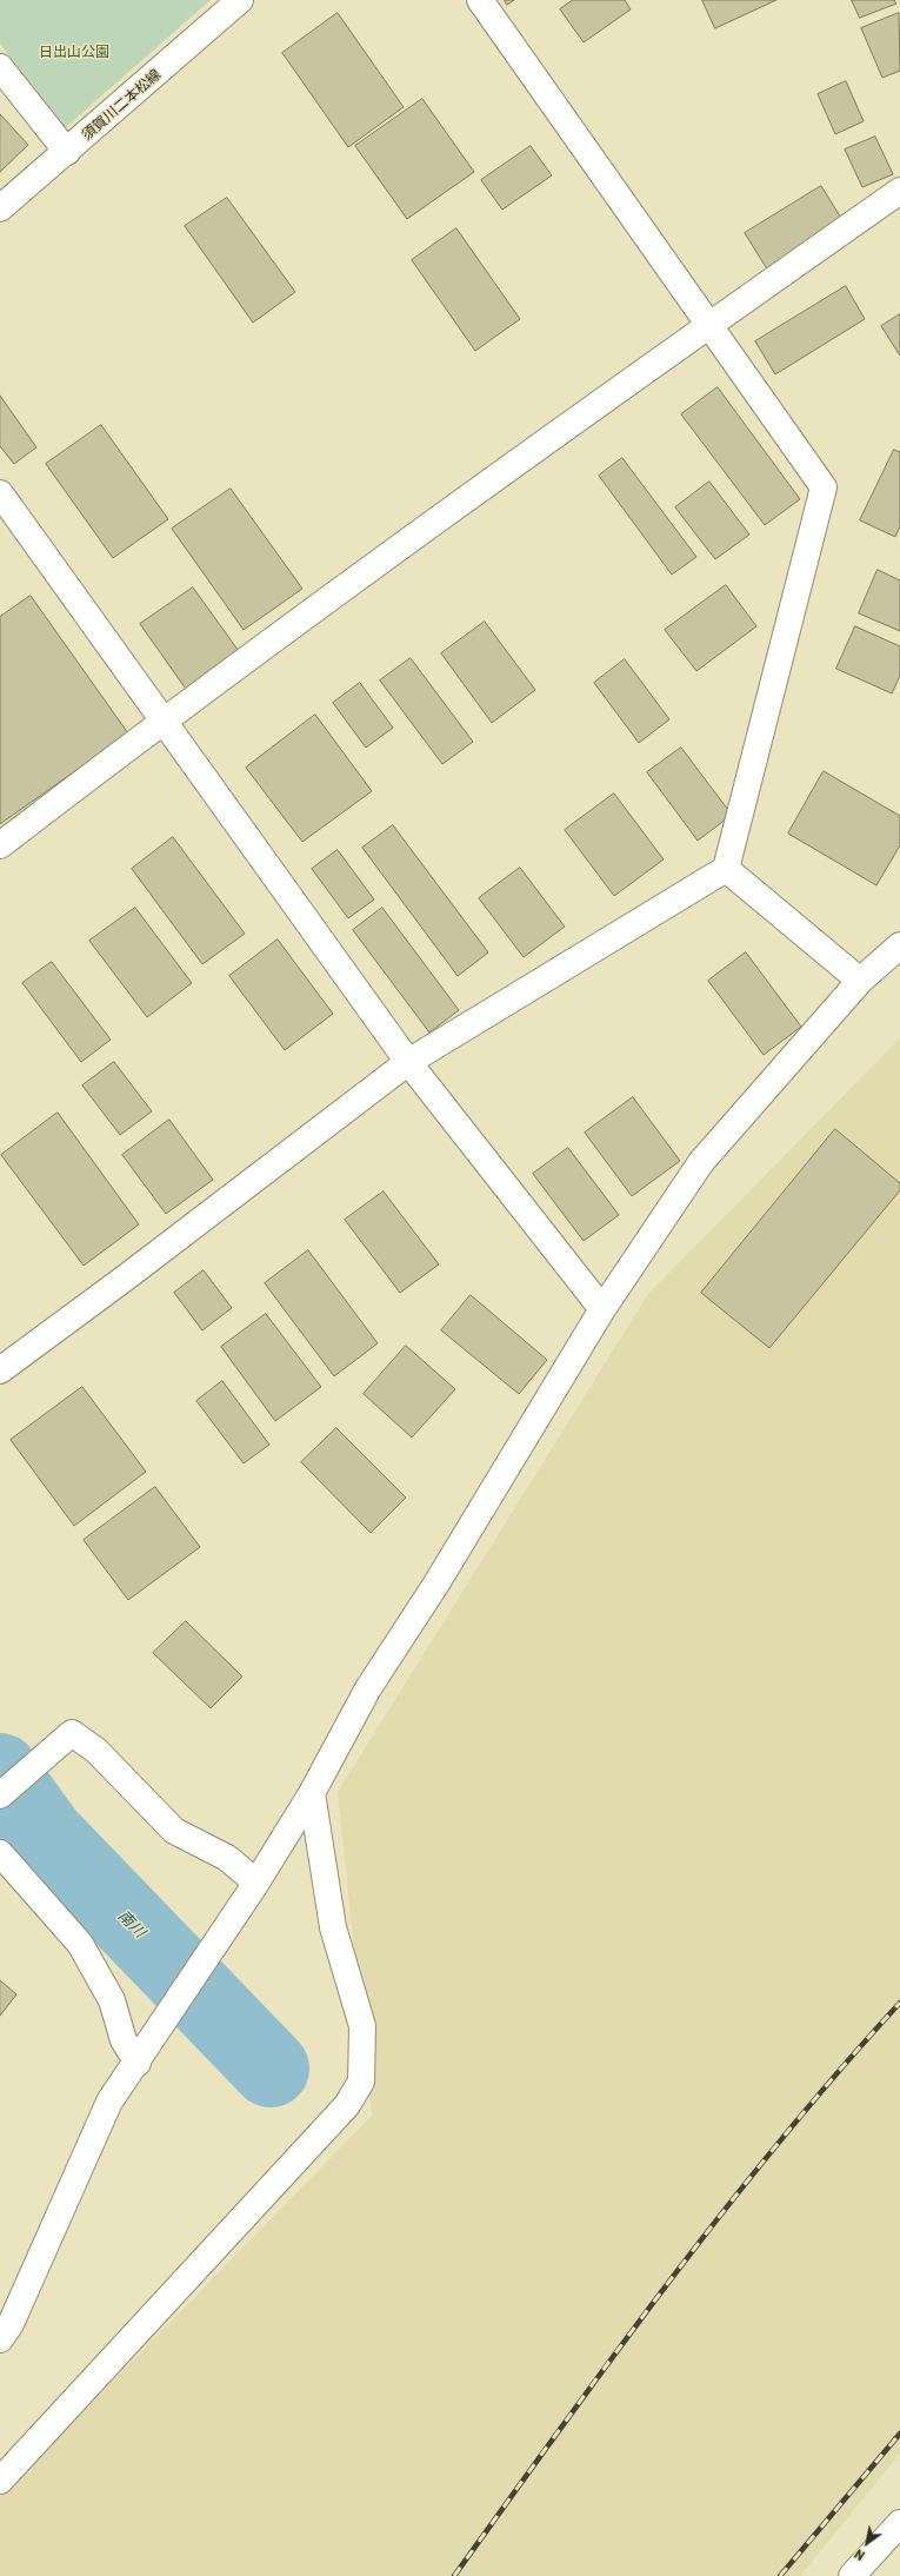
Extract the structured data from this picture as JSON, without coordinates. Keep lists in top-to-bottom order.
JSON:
{
  "streets": {
    "street": ["須賀川二本松線"]
  },
  "water": ["南川"],
  "parks": ["日出山公園"],
  "north": "bottom left"
}
